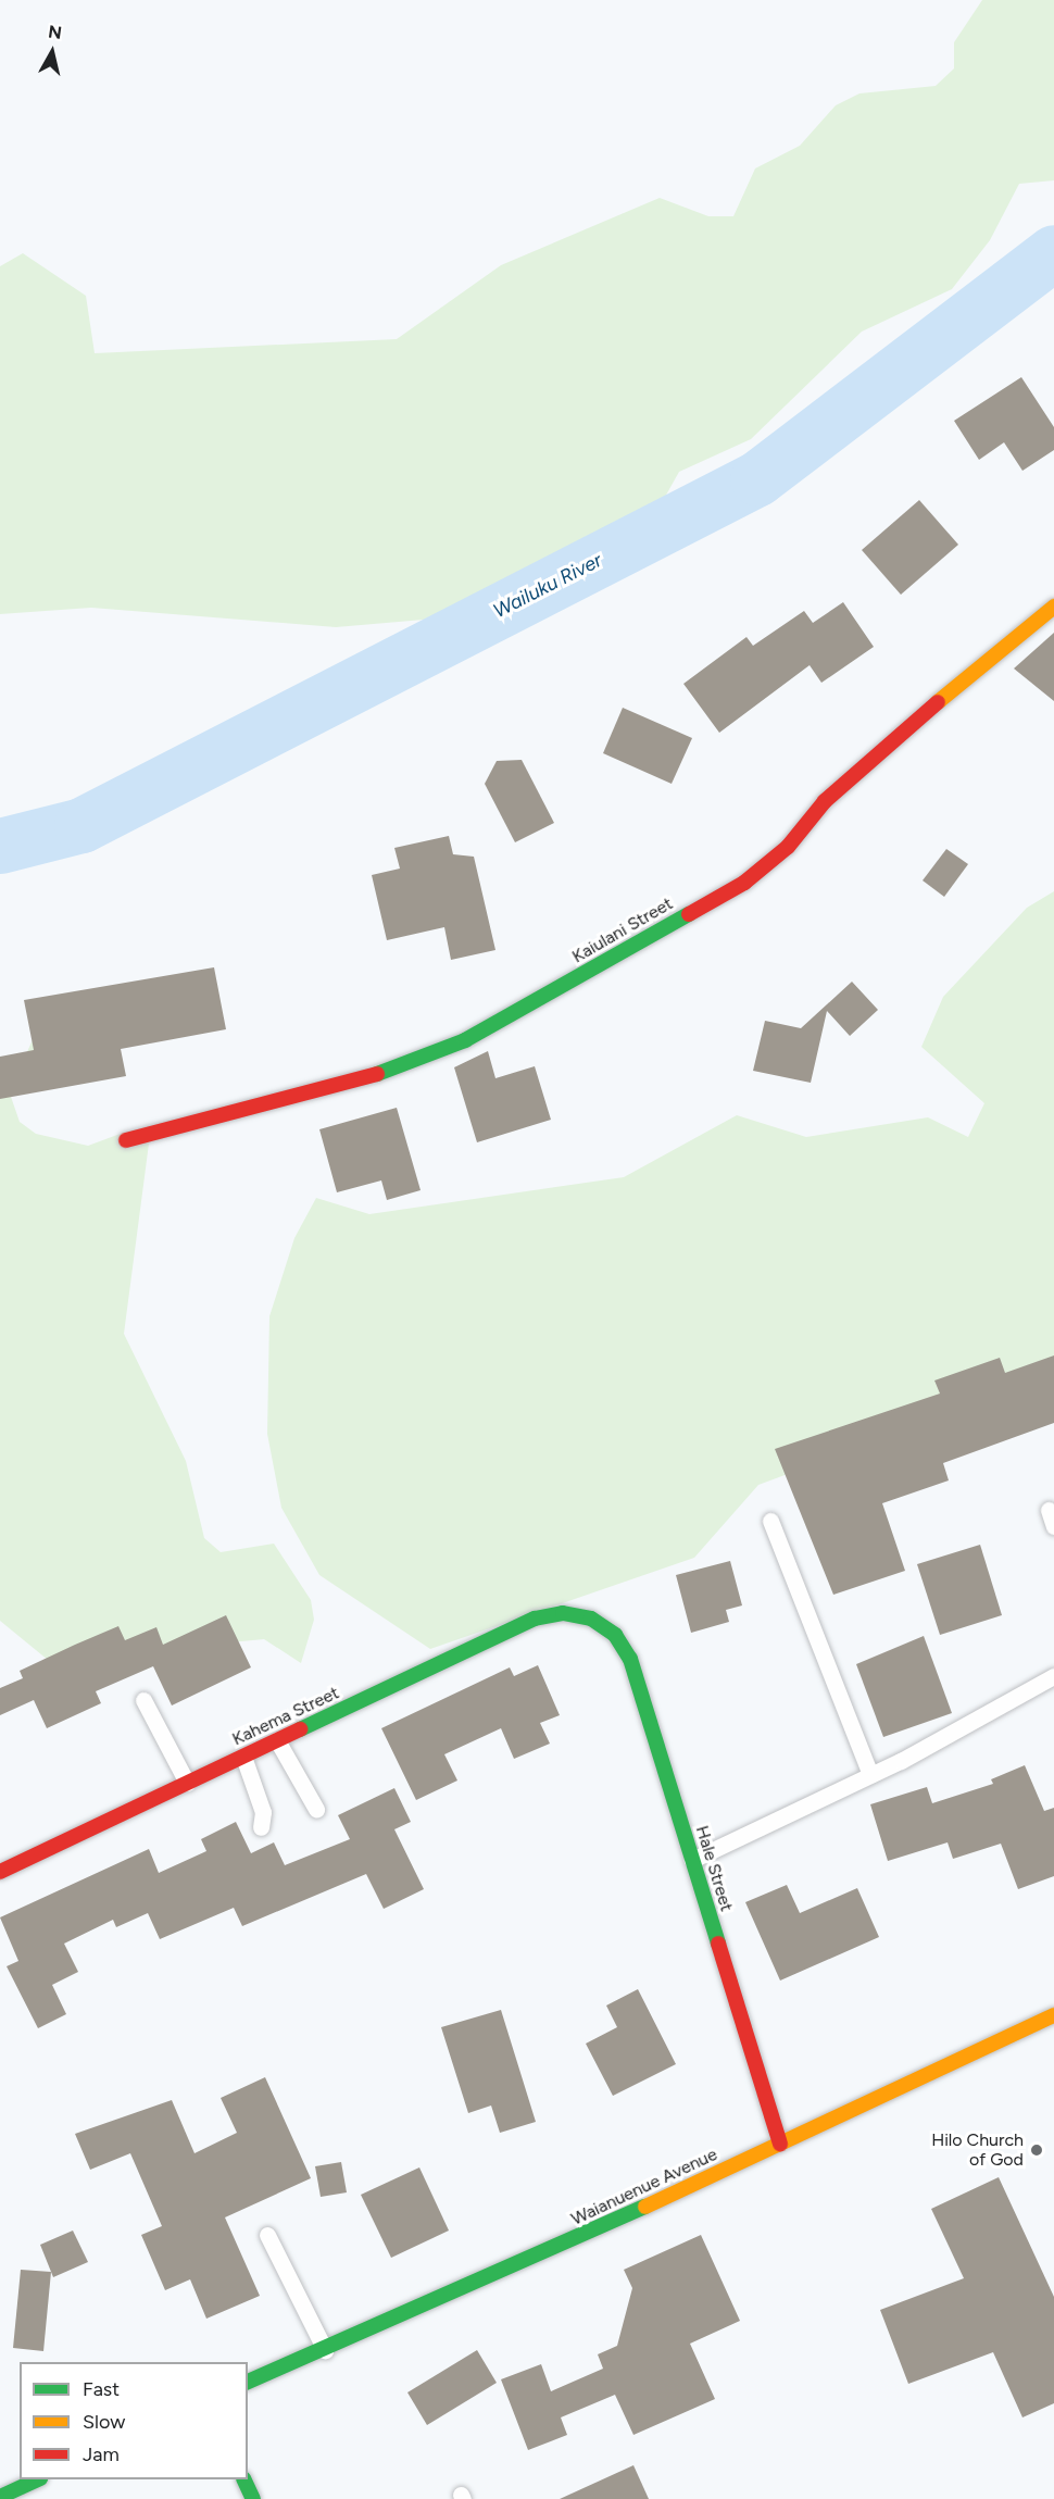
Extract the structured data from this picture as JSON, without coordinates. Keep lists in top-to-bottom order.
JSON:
{
  "streets": {
    "street": [
      "Kaiulani Street",
      "Kahema Street",
      "Hale Street",
      "Waianuenue Avenue"
    ]
  },
  "crossings": [
    ["Kahema Street", "Hale Street"],
    ["Hale Street", "Waianuenue Avenue"]
  ],
  "water": ["Wailuku River"],
  "places": ["Hilo Church of God"],
  "legend": ["Fast", "Slow", "Jam"],
  "north": "top"
}
